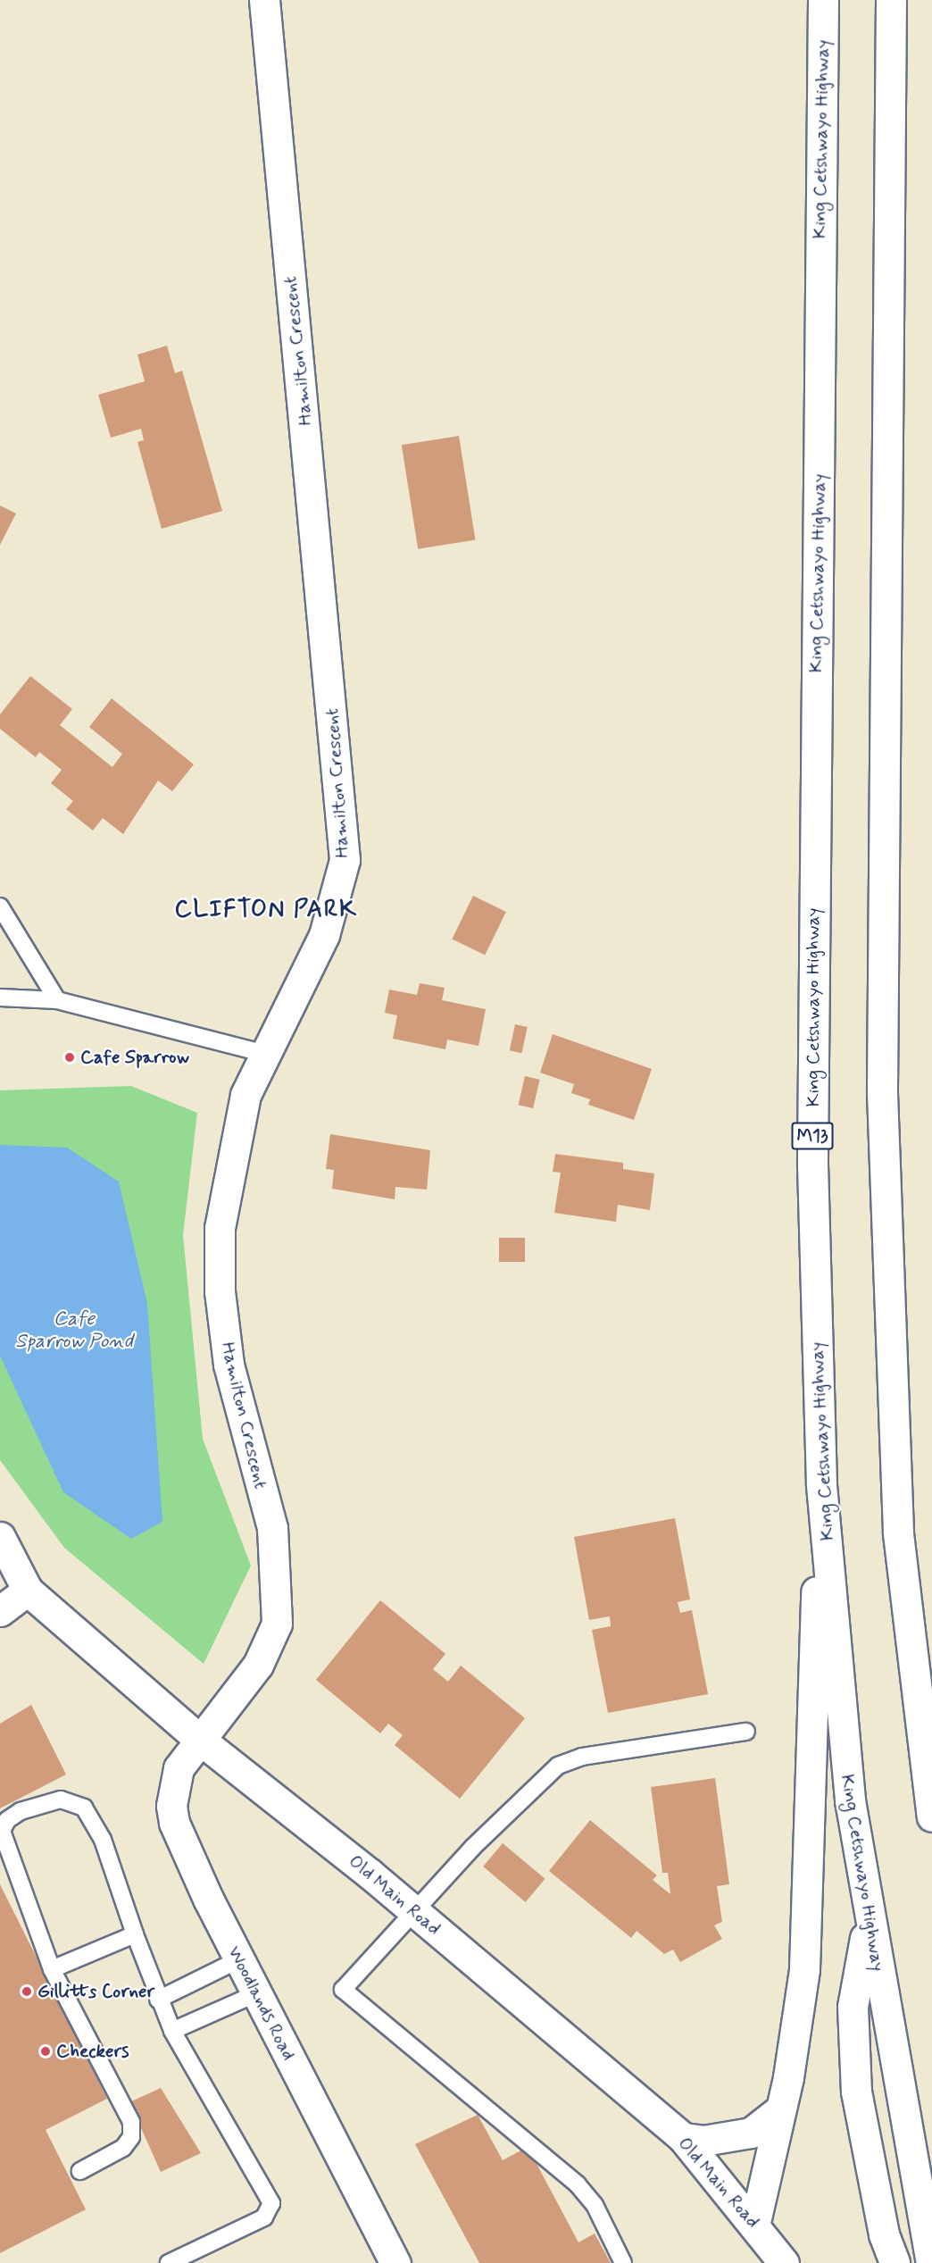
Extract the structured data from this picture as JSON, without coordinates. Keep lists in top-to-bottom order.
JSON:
{
  "streets": {
    "main road": [
      "King Cetshwayo Highway",
      "Hamilton Crescent",
      "M13",
      "Old Main Road",
      "Woodlands Road"
    ]
  },
  "crossings": [
    ["Hamilton Crescent", "Old Main Road"],
    ["Hamilton Crescent", "Woodlands Road"],
    ["Old Main Road", "Woodlands Road"]
  ],
  "districts": ["CLIFTON PARK"],
  "water": ["Cafe Sparrow Pond"],
  "places": ["Cafe Sparrow", "Gillitts Corner", "Checkers"]
}
